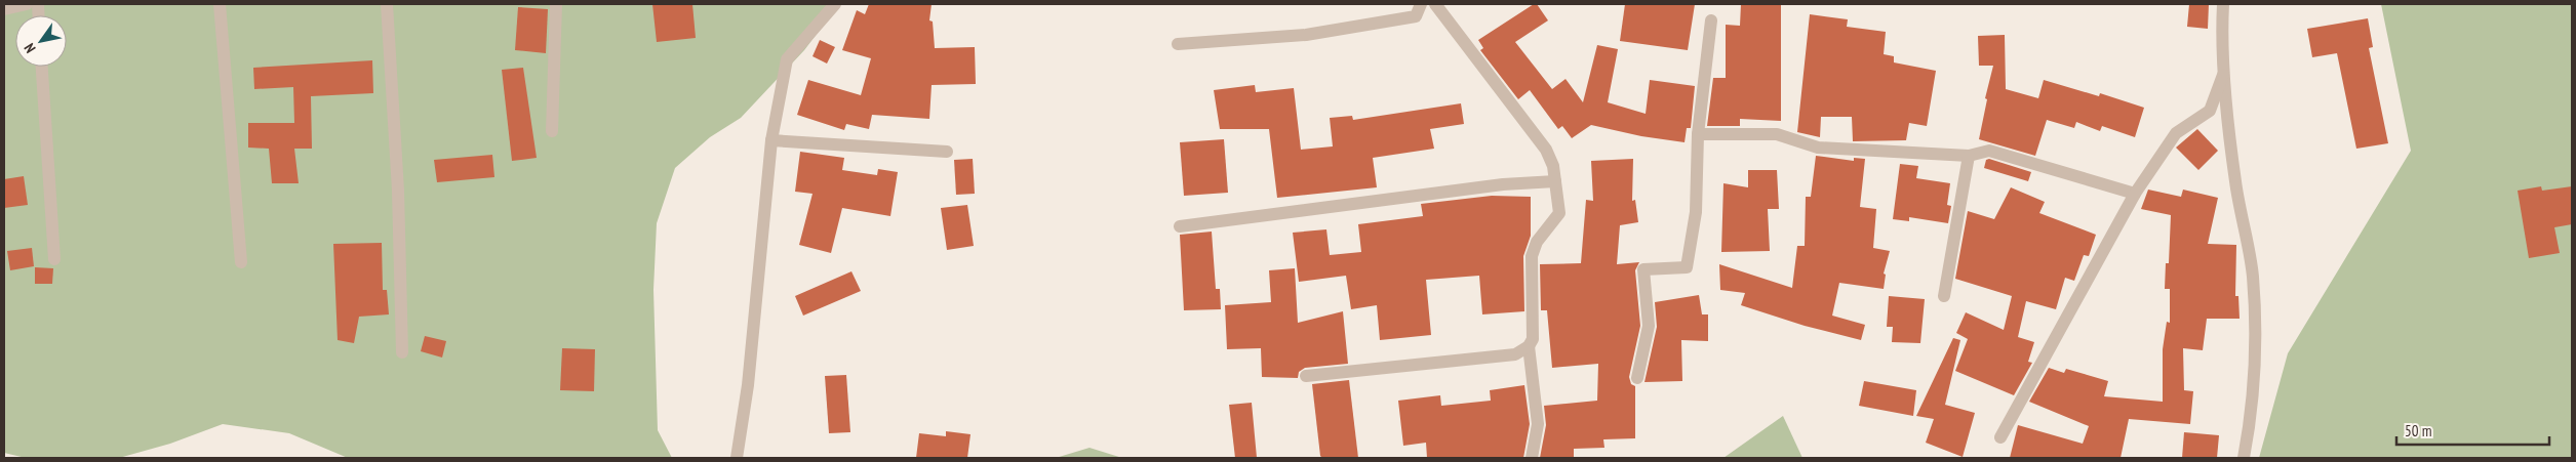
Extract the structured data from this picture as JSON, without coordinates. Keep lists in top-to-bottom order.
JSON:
{
  "scale_bar": "50 m",
  "north": "bottom left"
}
